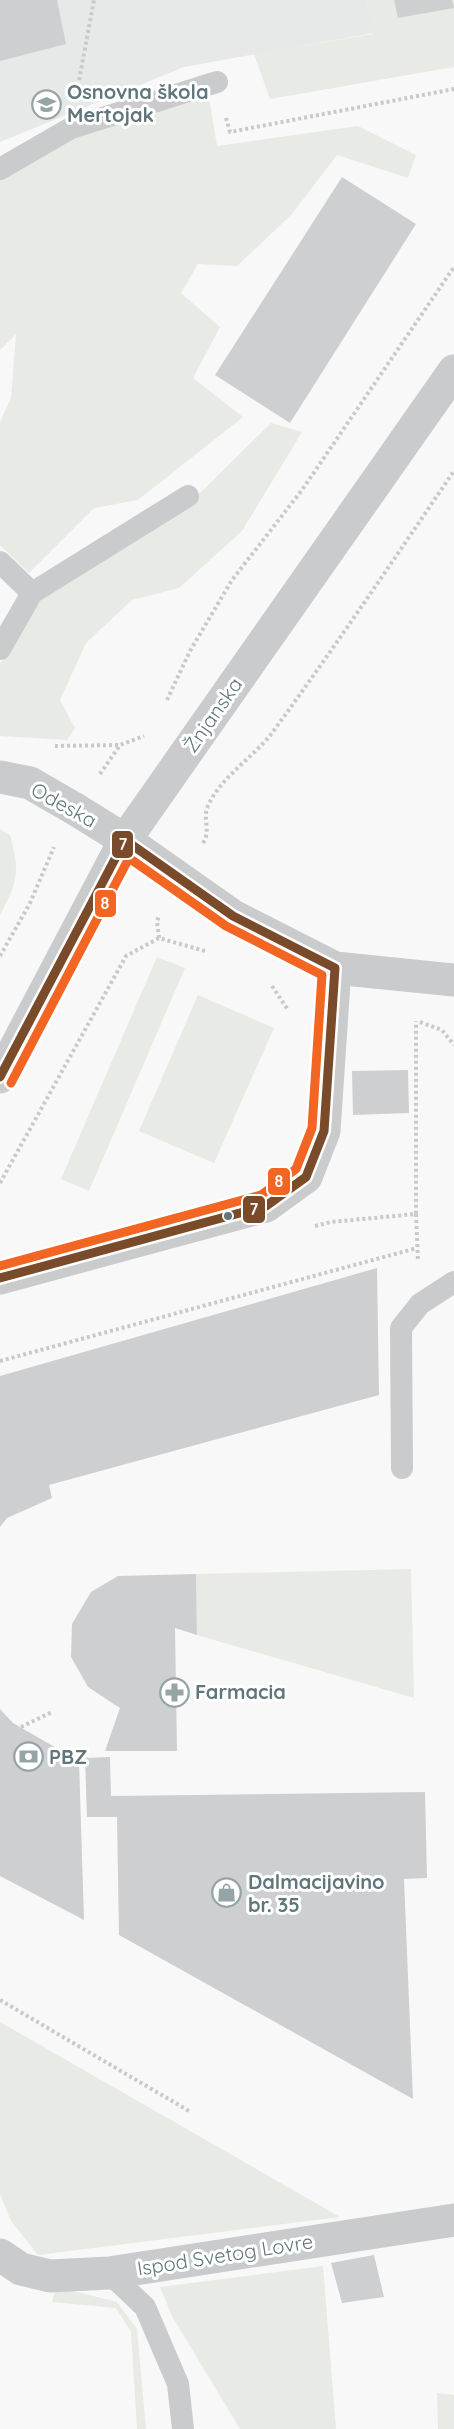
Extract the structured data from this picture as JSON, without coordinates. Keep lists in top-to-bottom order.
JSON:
{
  "streets": {
    "street": ["Žnjanska", "Odeska", "Ispod Svetog Lovre"]
  },
  "crossings": [
    ["Žnjanska", "Odeska"]
  ],
  "places": {
    "school or university": ["Osnovna škola Mertojak"],
    "pharmacy": ["Farmacia"],
    "bank": ["PBZ"],
    "shop": ["Dalmacijavino br. 35"]
  },
  "lines": ["transit line 7", "transit line 8"]
}
